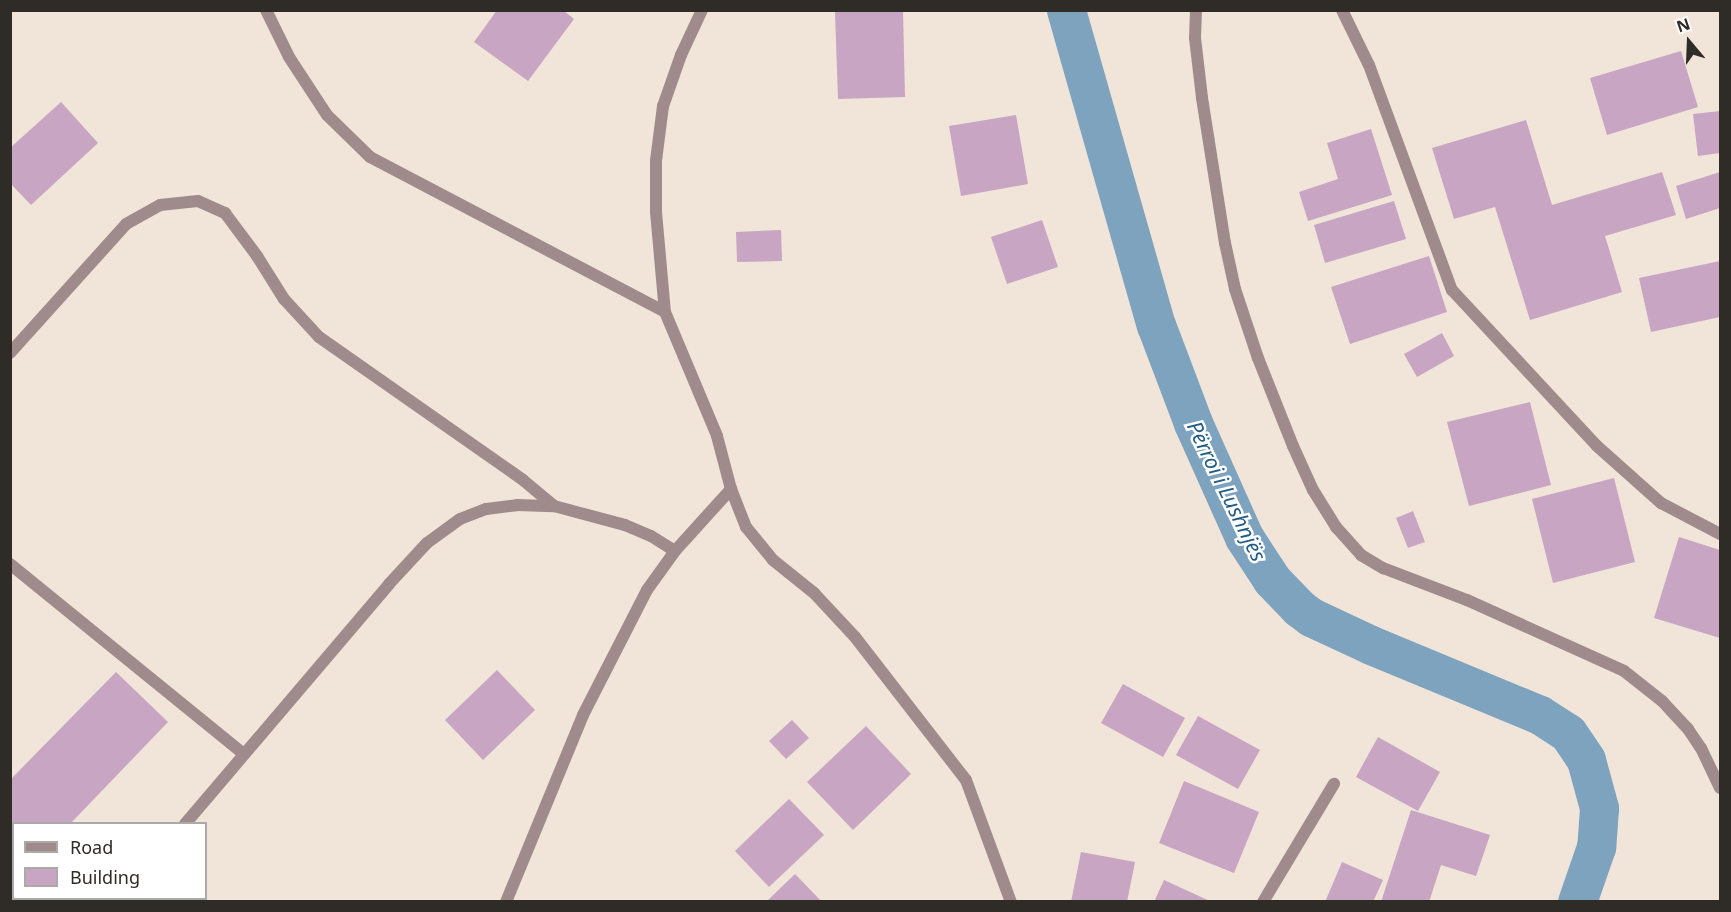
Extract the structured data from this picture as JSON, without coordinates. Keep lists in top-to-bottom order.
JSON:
{
  "water": ["Përroi i Lushnjës"],
  "legend": ["Road", "Building"],
  "north": "top"
}
